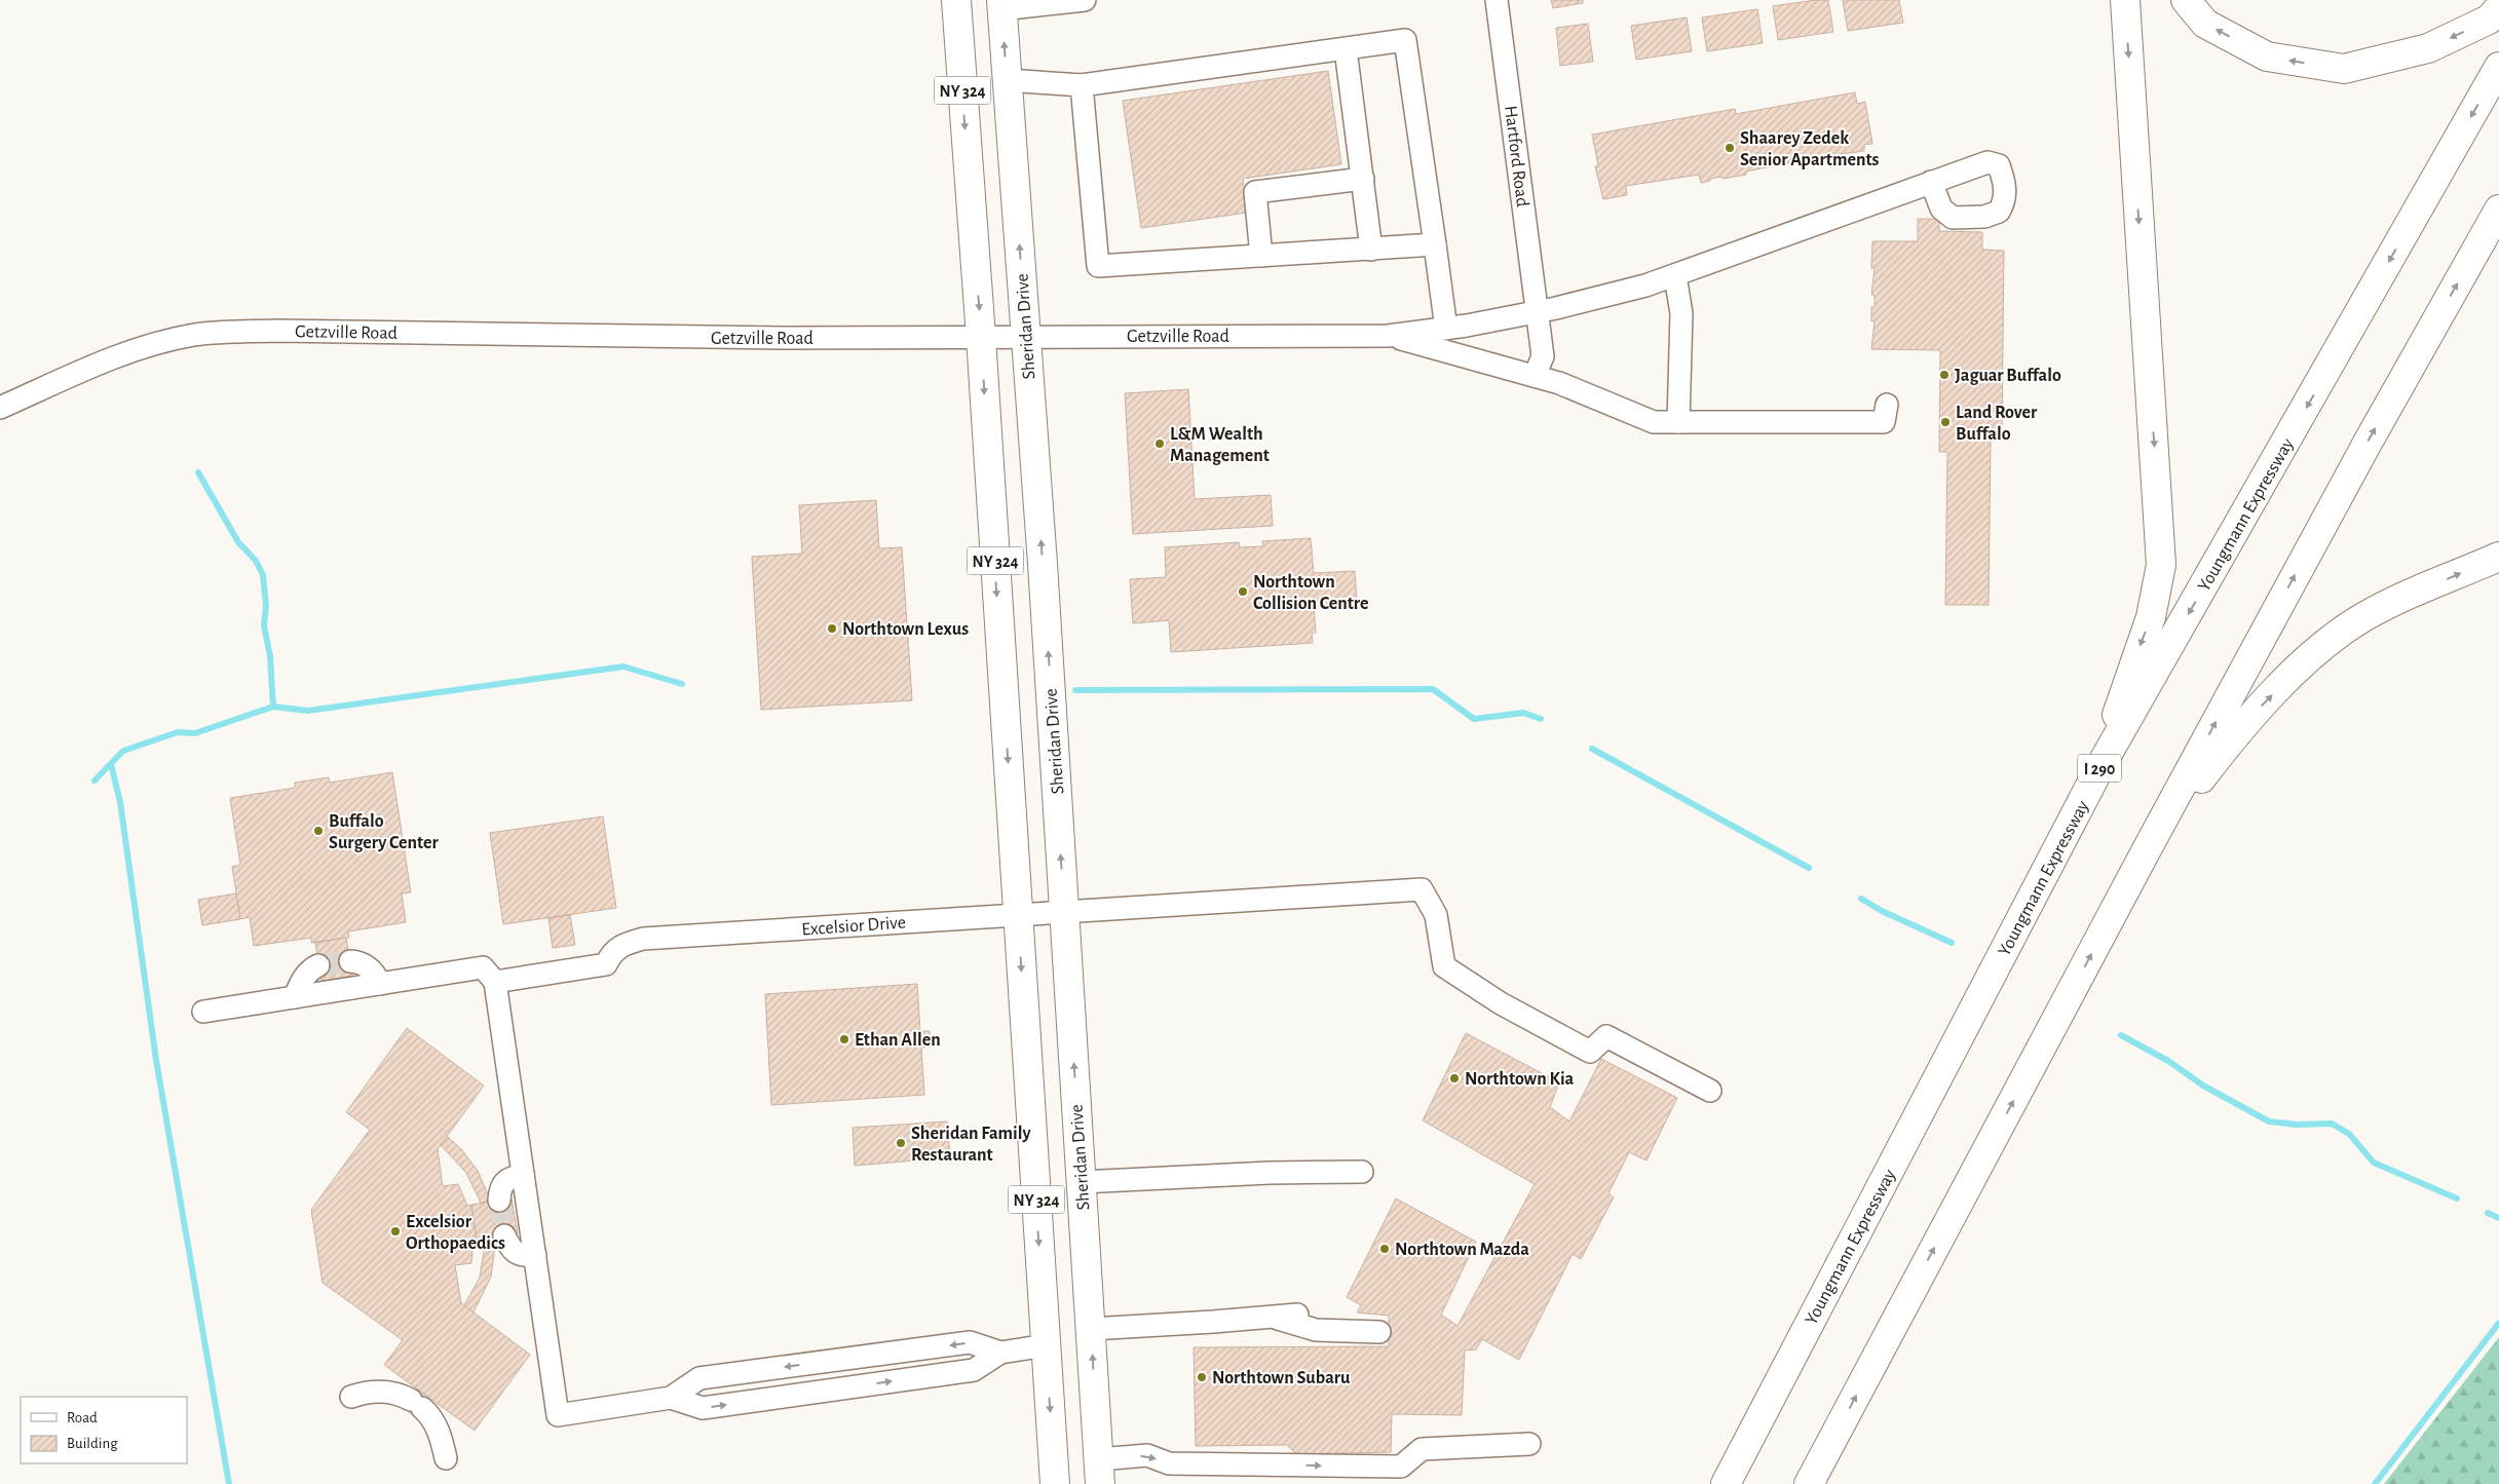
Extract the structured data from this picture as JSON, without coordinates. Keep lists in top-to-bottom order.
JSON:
{
  "streets": {
    "main road": [
      "NY 324",
      "Sheridan Drive",
      "Youngmann Expressway",
      "I 290"
    ],
    "street": ["Hartford Road", "Getzville Road", "Excelsior Drive"]
  },
  "crossings": [
    ["NY 324", "Getzville Road"],
    ["NY 324", "Excelsior Drive"],
    ["Hartford Road", "Getzville Road"],
    ["Sheridan Drive", "Getzville Road"],
    ["Sheridan Drive", "Excelsior Drive"]
  ],
  "places": [
    "Shaarey Zedek Senior Apartments",
    "Jaguar Buffalo",
    "Land Rover Buffalo",
    "L&M Wealth Management",
    "Northtown Collision Centre",
    "Northtown Lexus",
    "Buffalo Surgery Center",
    "Ethan Allen",
    "Northtown Kia",
    "Sheridan Family Restaurant",
    "Excelsior Orthopaedics",
    "Northtown Mazda",
    "Northtown Subaru"
  ],
  "legend": ["Road", "Building"]
}
